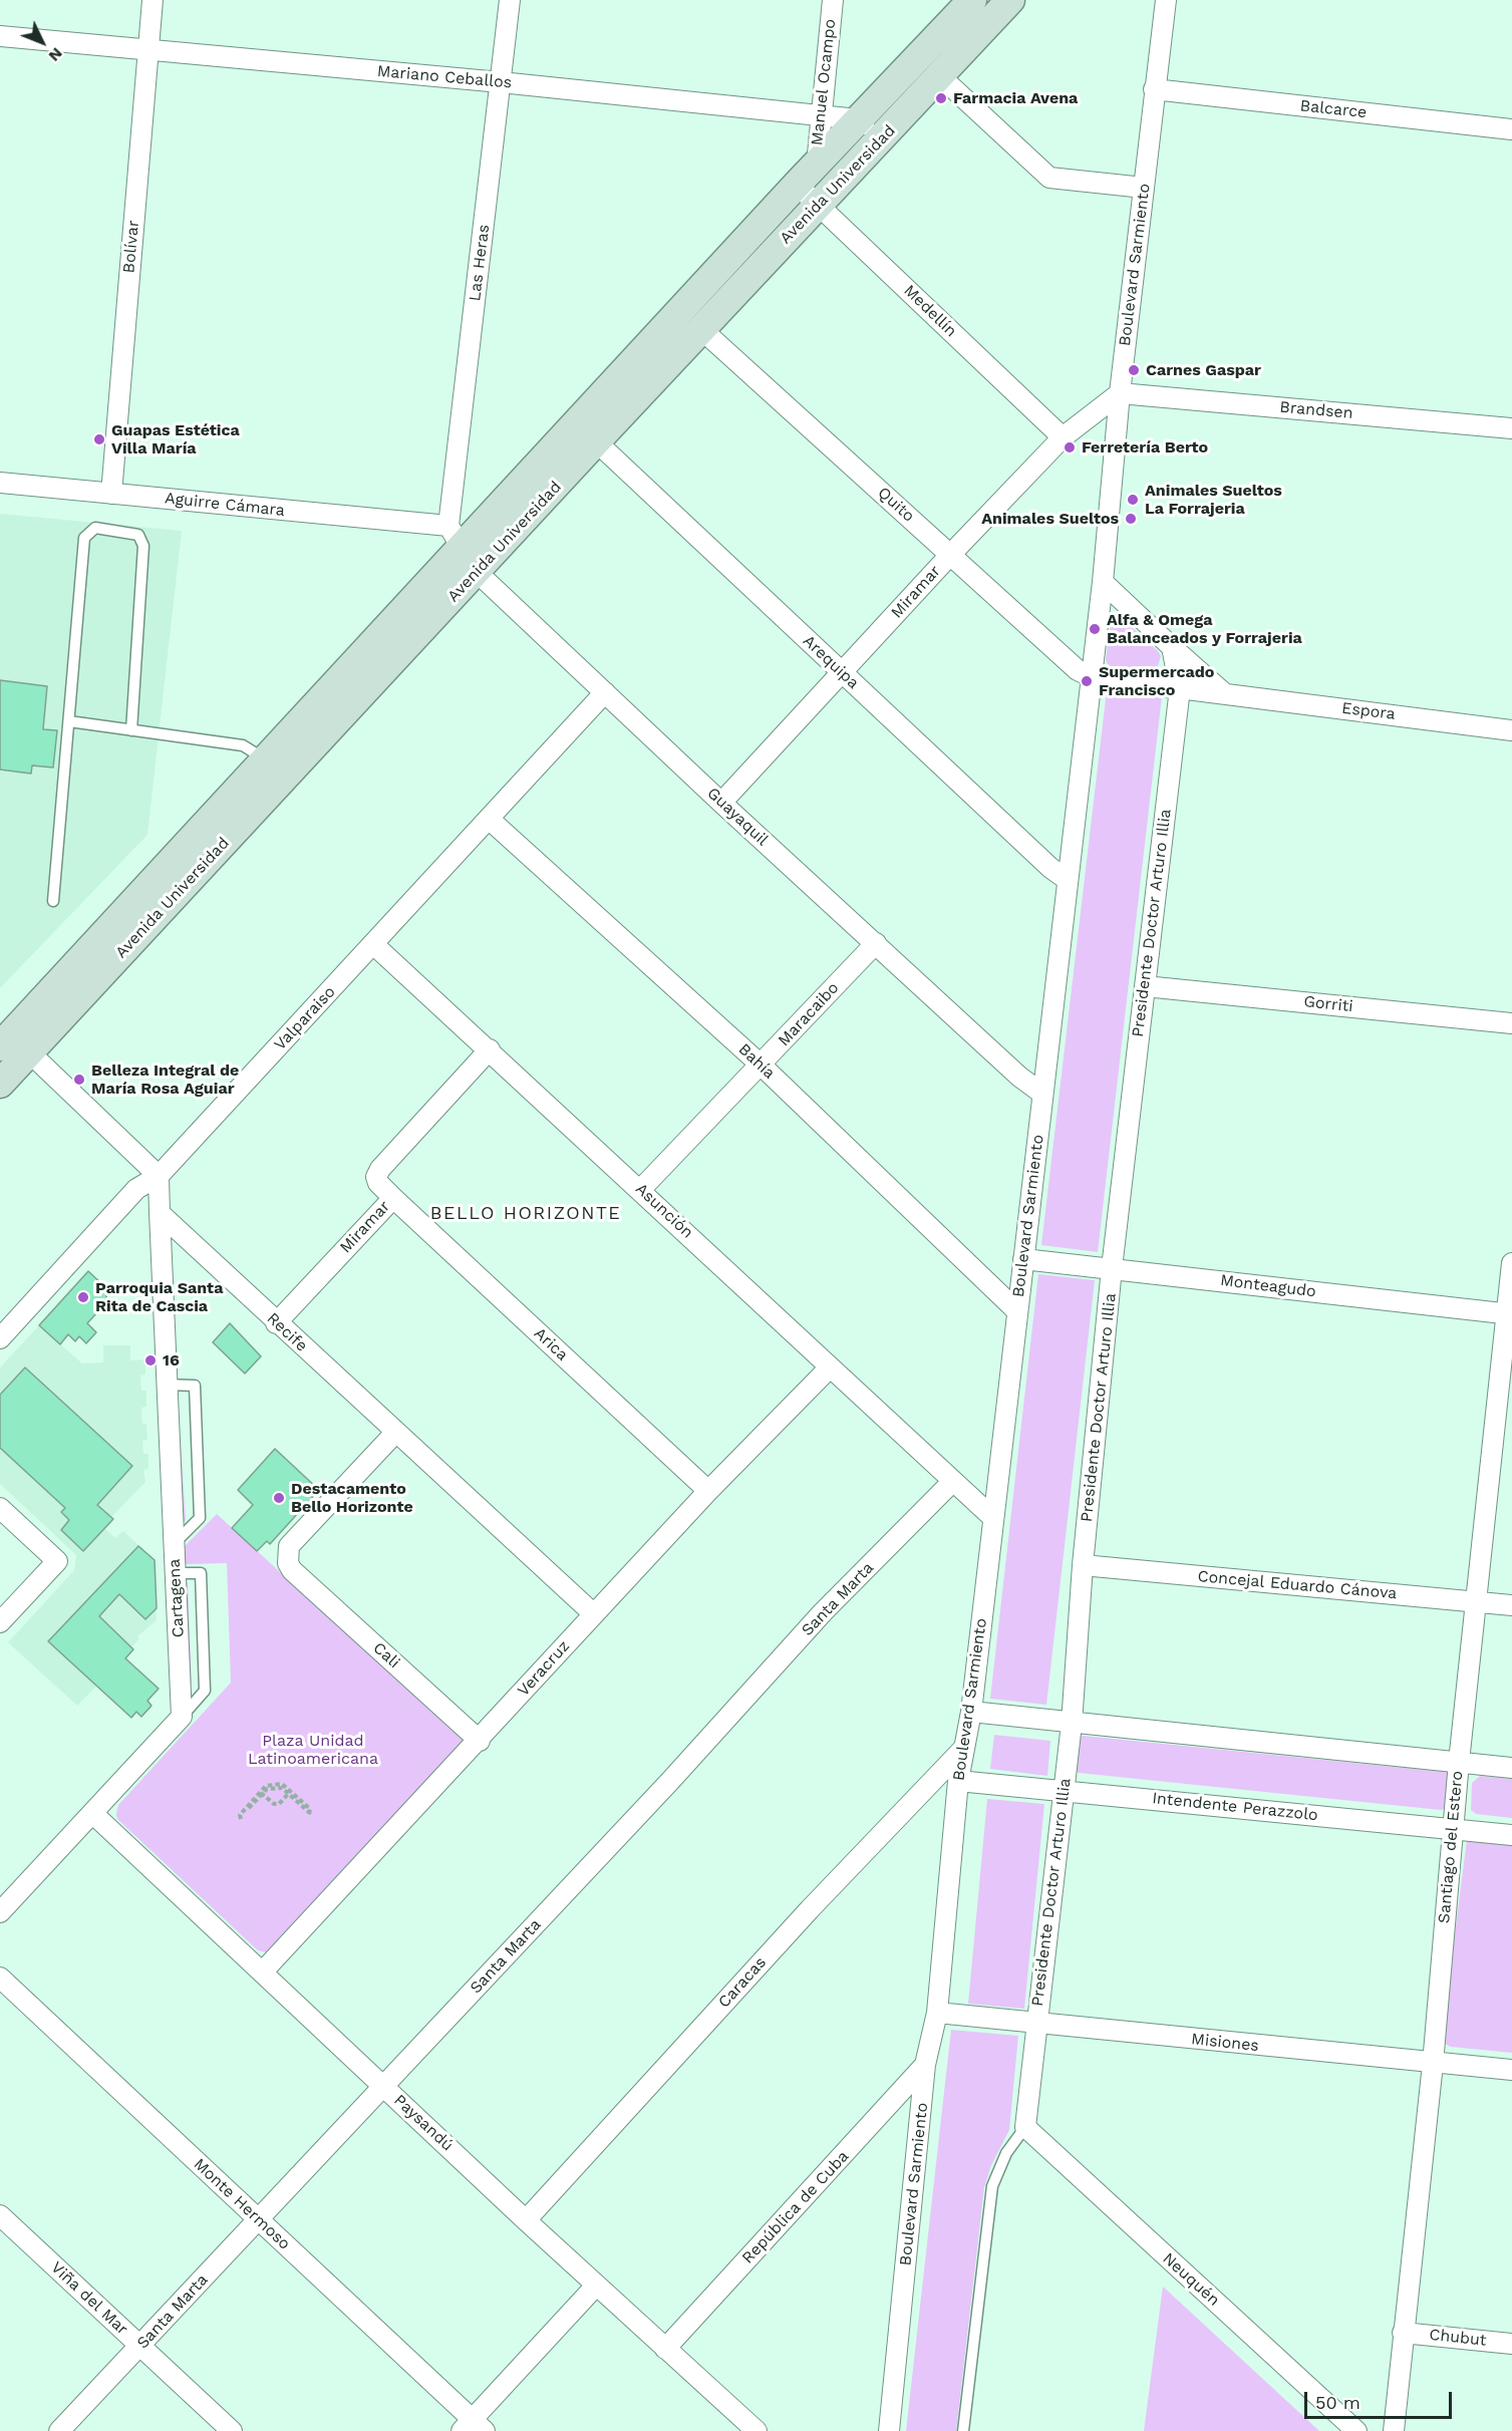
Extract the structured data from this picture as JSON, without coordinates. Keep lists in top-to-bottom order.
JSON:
{
  "streets": {
    "main road": ["Avenida Universidad"],
    "street": [
      "Mariano Ceballos",
      "Manuel Ocampo",
      "Balcarce",
      "Bolívar",
      "Las Heras",
      "Boulevard Sarmiento",
      "Medellín",
      "Brandsen",
      "Aguirre Cámara",
      "Quito",
      "Miramar",
      "Arequipa",
      "Espora",
      "Guayaquil",
      "Presidente Doctor Arturo Illia",
      "Gorriti",
      "Maracaibo",
      "Valparaiso",
      "Bahía",
      "Asunción",
      "Monteagudo",
      "Recife",
      "Arica",
      "Concejal Eduardo Cánova",
      "Cartagena",
      "Santa Marta",
      "Cali",
      "Veracruz",
      "Intendente Perazzolo",
      "Santiago del Estero",
      "Caracas",
      "Misiones",
      "Paysandú",
      "Monte Hermoso",
      "República de Cuba",
      "Neuquén",
      "Viña del Mar",
      "Chubut"
    ]
  },
  "crossings": [
    ["Mariano Ceballos", "Manuel Ocampo"],
    ["Mariano Ceballos", "Avenida Universidad"],
    ["Mariano Ceballos", "Bolívar"],
    ["Mariano Ceballos", "Las Heras"],
    ["Manuel Ocampo", "Avenida Universidad"],
    ["Balcarce", "Boulevard Sarmiento"],
    ["Avenida Universidad", "Las Heras"],
    ["Avenida Universidad", "Medellín"],
    ["Avenida Universidad", "Aguirre Cámara"],
    ["Avenida Universidad", "Quito"],
    ["Avenida Universidad", "Arequipa"],
    ["Avenida Universidad", "Guayaquil"],
    ["Bolívar", "Aguirre Cámara"],
    ["Las Heras", "Aguirre Cámara"],
    ["Las Heras", "Guayaquil"],
    ["Boulevard Sarmiento", "Brandsen"],
    ["Boulevard Sarmiento", "Quito"],
    ["Boulevard Sarmiento", "Miramar"],
    ["Boulevard Sarmiento", "Arequipa"],
    ["Boulevard Sarmiento", "Espora"],
    ["Boulevard Sarmiento", "Guayaquil"],
    ["Boulevard Sarmiento", "Bahía"],
    ["Boulevard Sarmiento", "Asunción"],
    ["Boulevard Sarmiento", "Monteagudo"],
    ["Boulevard Sarmiento", "Intendente Perazzolo"],
    ["Boulevard Sarmiento", "Caracas"],
    ["Boulevard Sarmiento", "Misiones"],
    ["Boulevard Sarmiento", "República de Cuba"],
    ["Medellín", "Miramar"],
    ["Brandsen", "Miramar"],
    ["Aguirre Cámara", "Guayaquil"],
    ["Quito", "Miramar"],
    ["Quito", "Espora"],
    ["Miramar", "Arequipa"],
    ["Miramar", "Guayaquil"],
    ["Miramar", "Asunción"],
    ["Miramar", "Recife"],
    ["Miramar", "Arica"],
    ["Espora", "Presidente Doctor Arturo Illia"],
    ["Guayaquil", "Maracaibo"],
    ["Guayaquil", "Valparaiso"],
    ["Presidente Doctor Arturo Illia", "Gorriti"],
    ["Presidente Doctor Arturo Illia", "Monteagudo"],
    ["Presidente Doctor Arturo Illia", "Concejal Eduardo Cánova"],
    ["Presidente Doctor Arturo Illia", "Intendente Perazzolo"],
    ["Presidente Doctor Arturo Illia", "Misiones"],
    ["Presidente Doctor Arturo Illia", "Neuquén"],
    ["Maracaibo", "Bahía"],
    ["Maracaibo", "Asunción"],
    ["Valparaiso", "Bahía"],
    ["Valparaiso", "Asunción"],
    ["Asunción", "Santa Marta"],
    ["Asunción", "Veracruz"],
    ["Monteagudo", "Santiago del Estero"],
    ["Recife", "Cartagena"],
    ["Recife", "Cali"],
    ["Recife", "Veracruz"],
    ["Arica", "Veracruz"],
    ["Concejal Eduardo Cánova", "Santiago del Estero"],
    ["Cartagena", "Paysandú"],
    ["Santa Marta", "Paysandú"],
    ["Santa Marta", "Monte Hermoso"],
    ["Santa Marta", "Viña del Mar"],
    ["Cali", "Veracruz"],
    ["Veracruz", "Paysandú"],
    ["Intendente Perazzolo", "Santiago del Estero"],
    ["Santiago del Estero", "Misiones"],
    ["Santiago del Estero", "Chubut"],
    ["Caracas", "Paysandú"],
    ["Paysandú", "República de Cuba"]
  ],
  "districts": ["BELLO HORIZONTE"],
  "parks": ["Plaza Unidad Latinoamericana"],
  "places": [
    "Farmacia Avena",
    "Carnes Gaspar",
    "Guapas Estética Villa María",
    "Ferretería Berto",
    "Animales Sueltos La Forrajeria",
    "Animales Sueltos",
    "Alfa & Omega Balanceados y Forrajeria",
    "Supermercado Francisco",
    "Belleza Integral de María Rosa Aguiar",
    "Parroquia Santa Rita de Cascia",
    "16",
    "Destacamento Bello Horizonte"
  ],
  "scale_bar": "50 m",
  "north": "bottom right"
}
